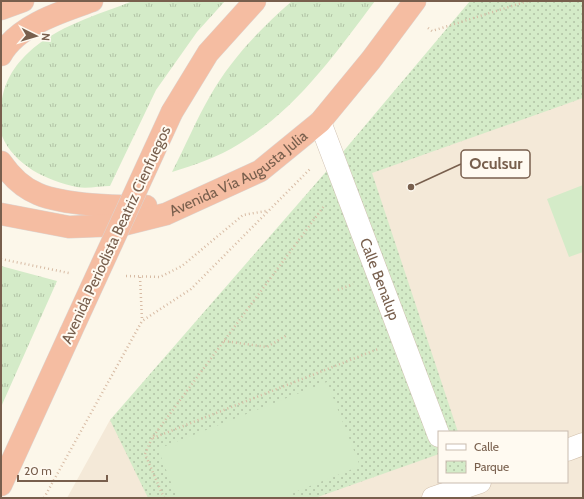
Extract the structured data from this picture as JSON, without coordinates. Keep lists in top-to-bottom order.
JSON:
{
  "streets": {
    "highway": ["Avenida Vía Augusta Julia", "Avenida Periodista Beatriz Cienfuegos"],
    "street": ["Calle Benalup"]
  },
  "crossings": [
    ["Avenida Vía Augusta Julia", "Calle Benalup"]
  ],
  "places": ["Oculsur"],
  "legend": ["Calle", "Parque"],
  "scale_bar": "20 m",
  "north": "right"
}
